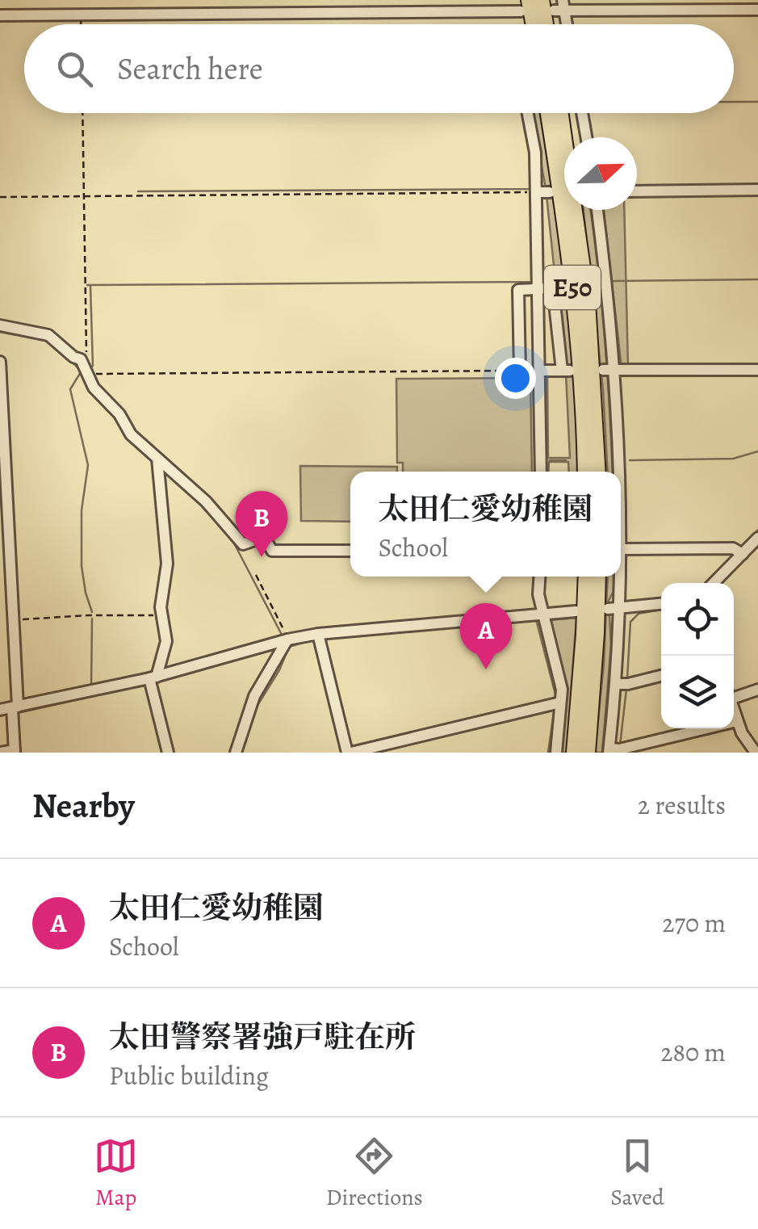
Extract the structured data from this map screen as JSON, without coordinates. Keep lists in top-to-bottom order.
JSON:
{
  "streets": {
    "highway": ["E50"]
  },
  "north": "right",
  "page": {
    "search": "Search here",
    "popup": ["太田仁愛幼稚園", "School"],
    "pins": ["B", "A"],
    "heading": ["Nearby", "2 results"],
    "list": [
      {
        "mark": "A",
        "name": "太田仁愛幼稚園",
        "note": "School",
        "value": "270 m"
      },
      {
        "mark": "B",
        "name": "太田警察署強戸駐在所",
        "note": "Public building",
        "value": "280 m"
      }
    ],
    "nav": ["Map", "Directions", "Saved"]
  }
}
